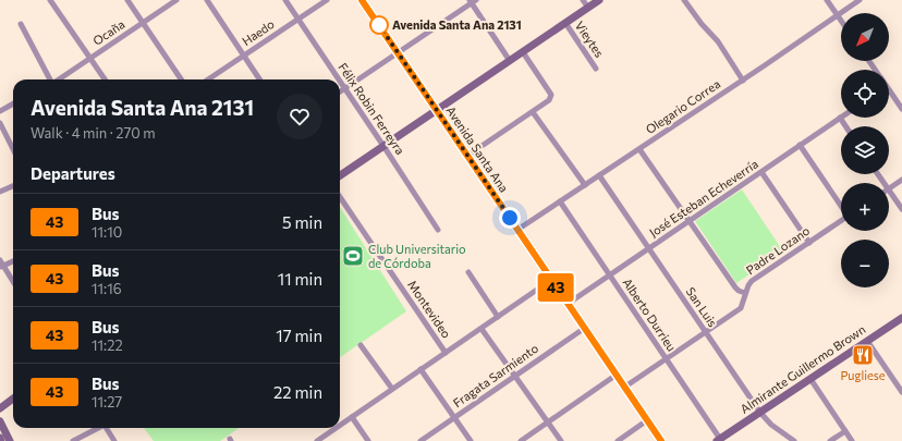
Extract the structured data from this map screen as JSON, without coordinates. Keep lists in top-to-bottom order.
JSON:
{
  "streets": {
    "main road": ["Avenida Santa Ana"],
    "street": [
      "Ocaña",
      "Haedo",
      "Vieytes",
      "Olegario Correa",
      "Félix Robin Ferreyra",
      "José Esteban Echeverría",
      "Padre Lozano",
      "San Luis",
      "Montevideo",
      "Alberto Durrieu",
      "Almirante Guillermo Brown",
      "Fragata Sarmiento"
    ]
  },
  "crossings": [
    ["Haedo", "Félix Robin Ferreyra"],
    ["Olegario Correa", "Avenida Santa Ana"],
    ["Olegario Correa", "San Luis"],
    ["Olegario Correa", "Alberto Durrieu"],
    ["Avenida Santa Ana", "José Esteban Echeverría"],
    ["Avenida Santa Ana", "Padre Lozano"],
    ["Avenida Santa Ana", "Fragata Sarmiento"],
    ["José Esteban Echeverría", "San Luis"],
    ["José Esteban Echeverría", "Alberto Durrieu"],
    ["Padre Lozano", "San Luis"],
    ["Padre Lozano", "Alberto Durrieu"],
    ["San Luis", "Almirante Guillermo Brown"],
    ["Alberto Durrieu", "Almirante Guillermo Brown"]
  ],
  "places": {
    "other": ["Avenida Santa Ana 2131"],
    "sports": ["Club Universitario de Córdoba"],
    "restaurant": ["Pugliese"]
  },
  "lines": ["bus line 43"],
  "north": "bottom left",
  "page": {
    "on_map": "43",
    "map_buttons": ["+", "−"],
    "heading": [
      ["Avenida Santa Ana 2131", "Walk · 4 min · 270 m"],
      "Departures"
    ],
    "list": [
      {
        "mark": "43",
        "name": "Bus",
        "note": "11:10",
        "value": "5 min"
      },
      {
        "mark": "43",
        "name": "Bus",
        "note": "11:16",
        "value": "11 min"
      },
      {
        "mark": "43",
        "name": "Bus",
        "note": "11:22",
        "value": "17 min"
      },
      {
        "mark": "43",
        "name": "Bus",
        "note": "11:27",
        "value": "22 min"
      }
    ]
  }
}
